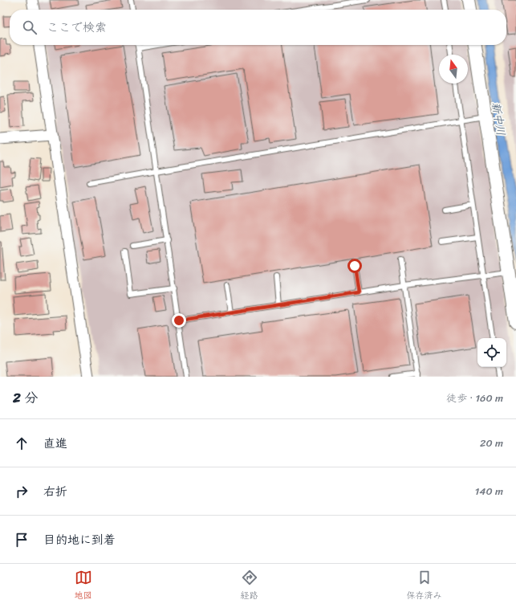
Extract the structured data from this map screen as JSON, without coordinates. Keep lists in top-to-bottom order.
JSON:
{
  "water": ["新中川"],
  "north": "top",
  "page": {
    "search": "ここで検索",
    "heading": ["2 分", "徒歩 · 160 m"],
    "list": [
      ["直進", "20 m"],
      ["右折", "140 m"],
      "目的地に到着"
    ],
    "nav": ["地図", "経路", "保存済み"]
  }
}
